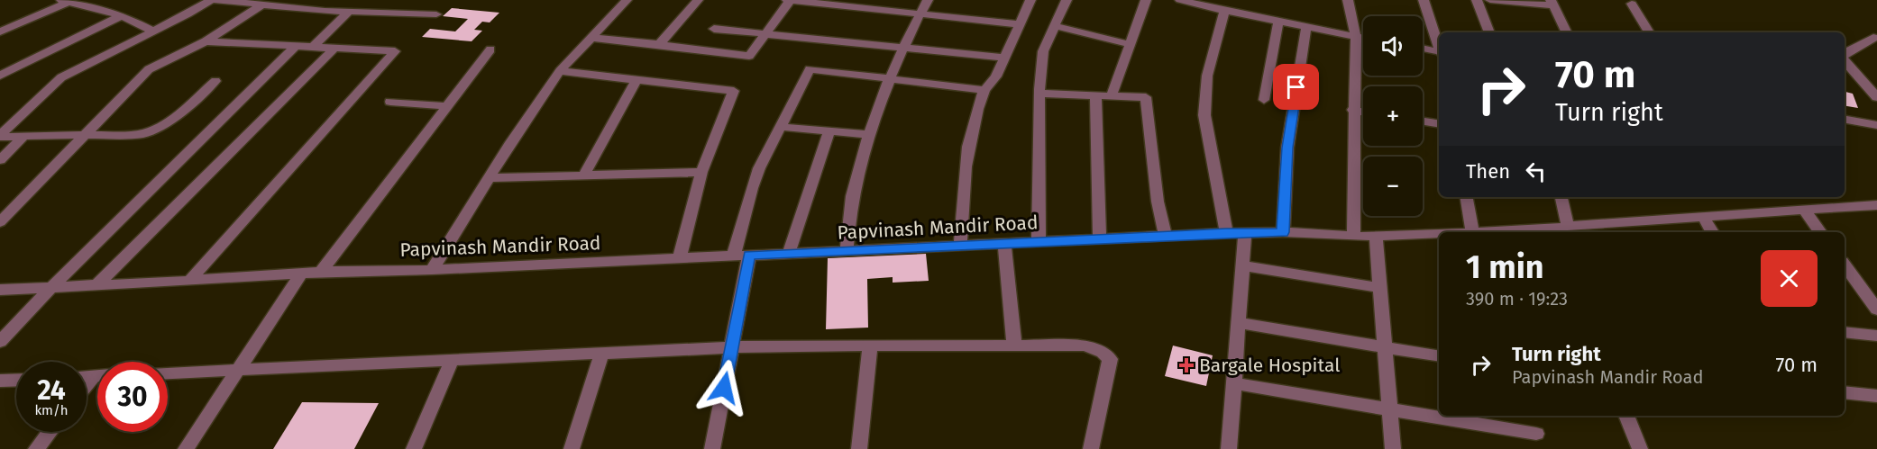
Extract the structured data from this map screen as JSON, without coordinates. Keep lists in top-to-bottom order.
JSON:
{
  "streets": {
    "street": ["Papvinash Mandir Road"]
  },
  "places": {
    "health": ["Bargale Hospital"]
  },
  "page": {
    "map_buttons": ["+", "−"],
    "turn": ["70 m", "Turn right"],
    "then": "Then",
    "heading": ["1 min", "390 m · 19:23"],
    "list": [
      {
        "name": "Turn right",
        "note": "Papvinash Mandir Road",
        "value": "70 m"
      }
    ],
    "speed": "24 km/h",
    "limit": "30"
  }
}
